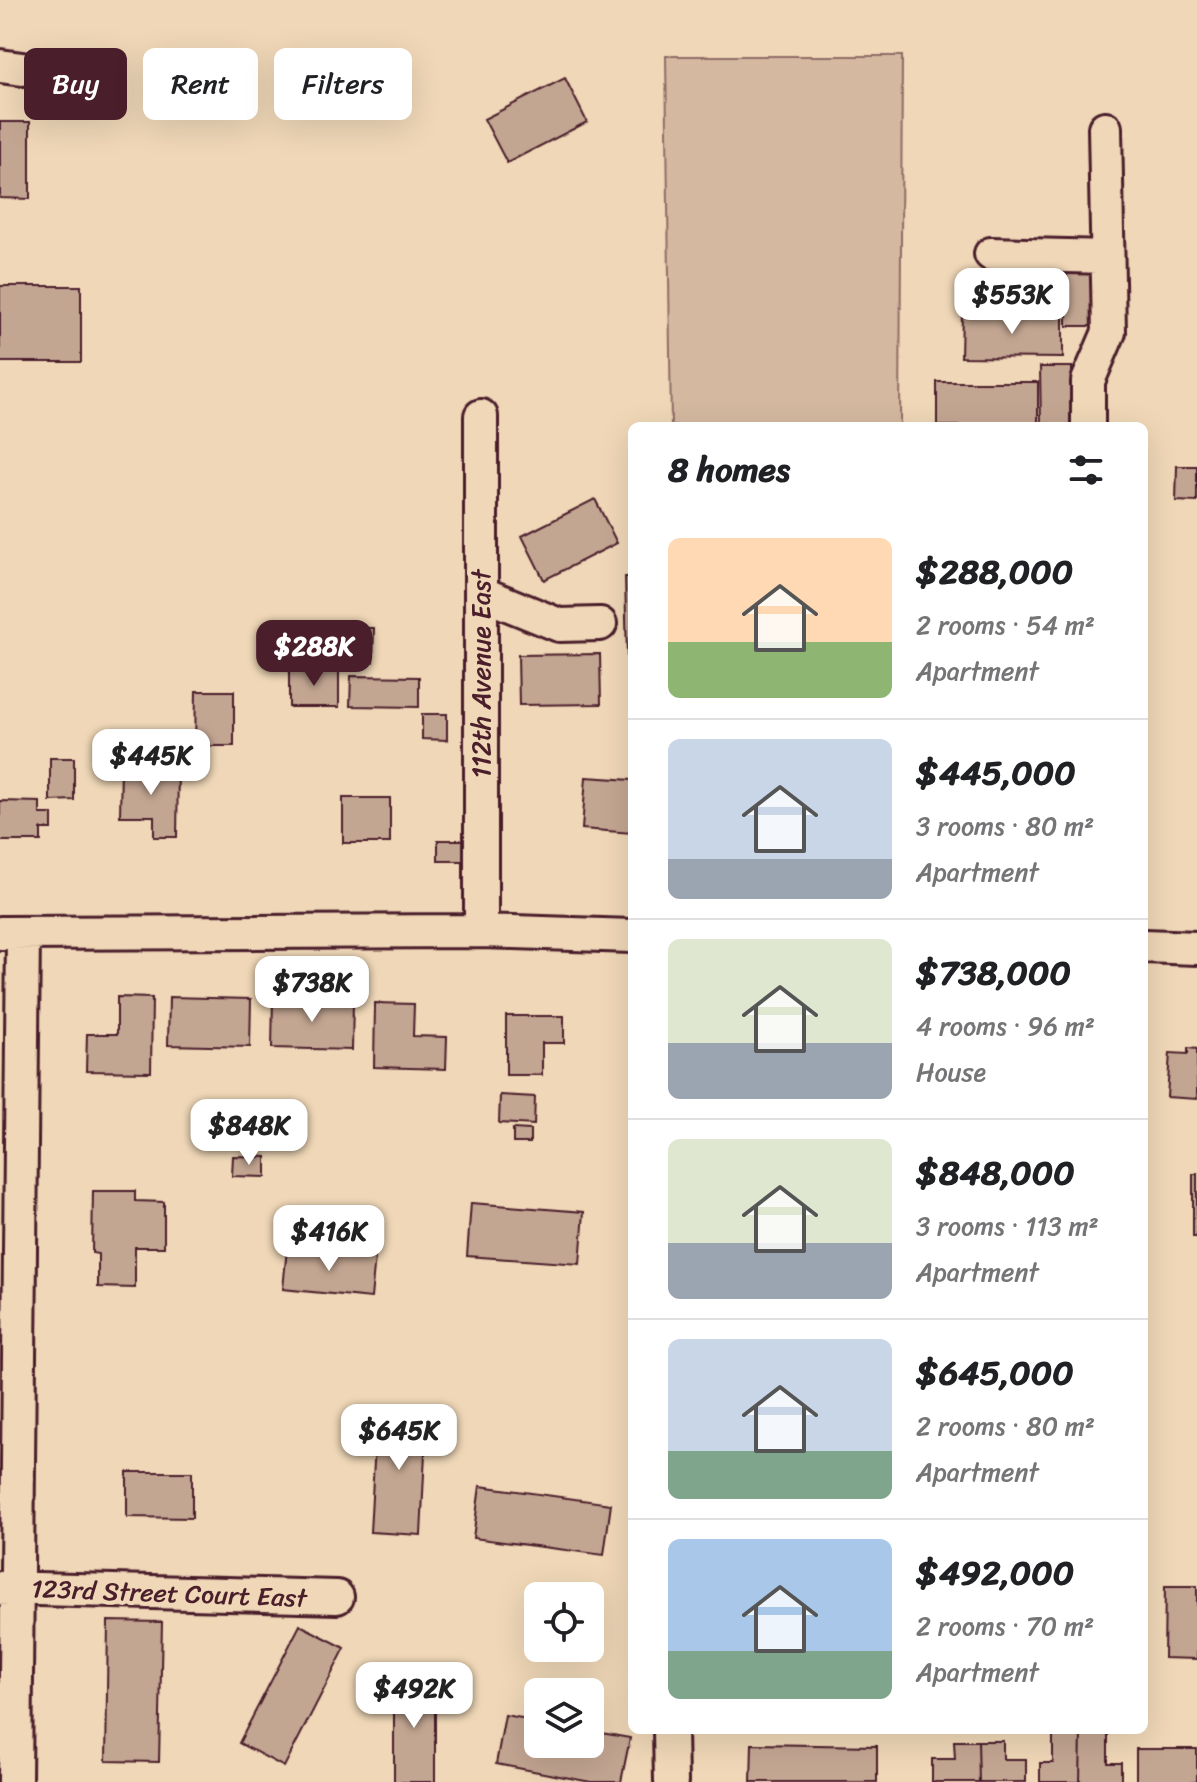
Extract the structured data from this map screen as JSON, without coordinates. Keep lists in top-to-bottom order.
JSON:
{
  "streets": {
    "street": ["112th Avenue East", "123rd Street Court East"]
  },
  "page": {
    "chip": ["Buy", "Rent", "Filters"],
    "price": [
      "$553K",
      "$288K",
      "$445K",
      "$738K",
      "$848K",
      "$416K",
      "$645K",
      "$492K"
    ],
    "heading": "8 homes",
    "list": [
      {
        "name": "$288,000",
        "note": "2 rooms · 54 m² · Apartment"
      },
      {
        "name": "$445,000",
        "note": "3 rooms · 80 m² · Apartment"
      },
      {
        "name": "$738,000",
        "note": "4 rooms · 96 m² · House"
      },
      {
        "name": "$848,000",
        "note": "3 rooms · 113 m² · Apartment"
      },
      {
        "name": "$645,000",
        "note": "2 rooms · 80 m² · Apartment"
      },
      {
        "name": "$492,000",
        "note": "2 rooms · 70 m² · Apartment"
      }
    ]
  }
}
